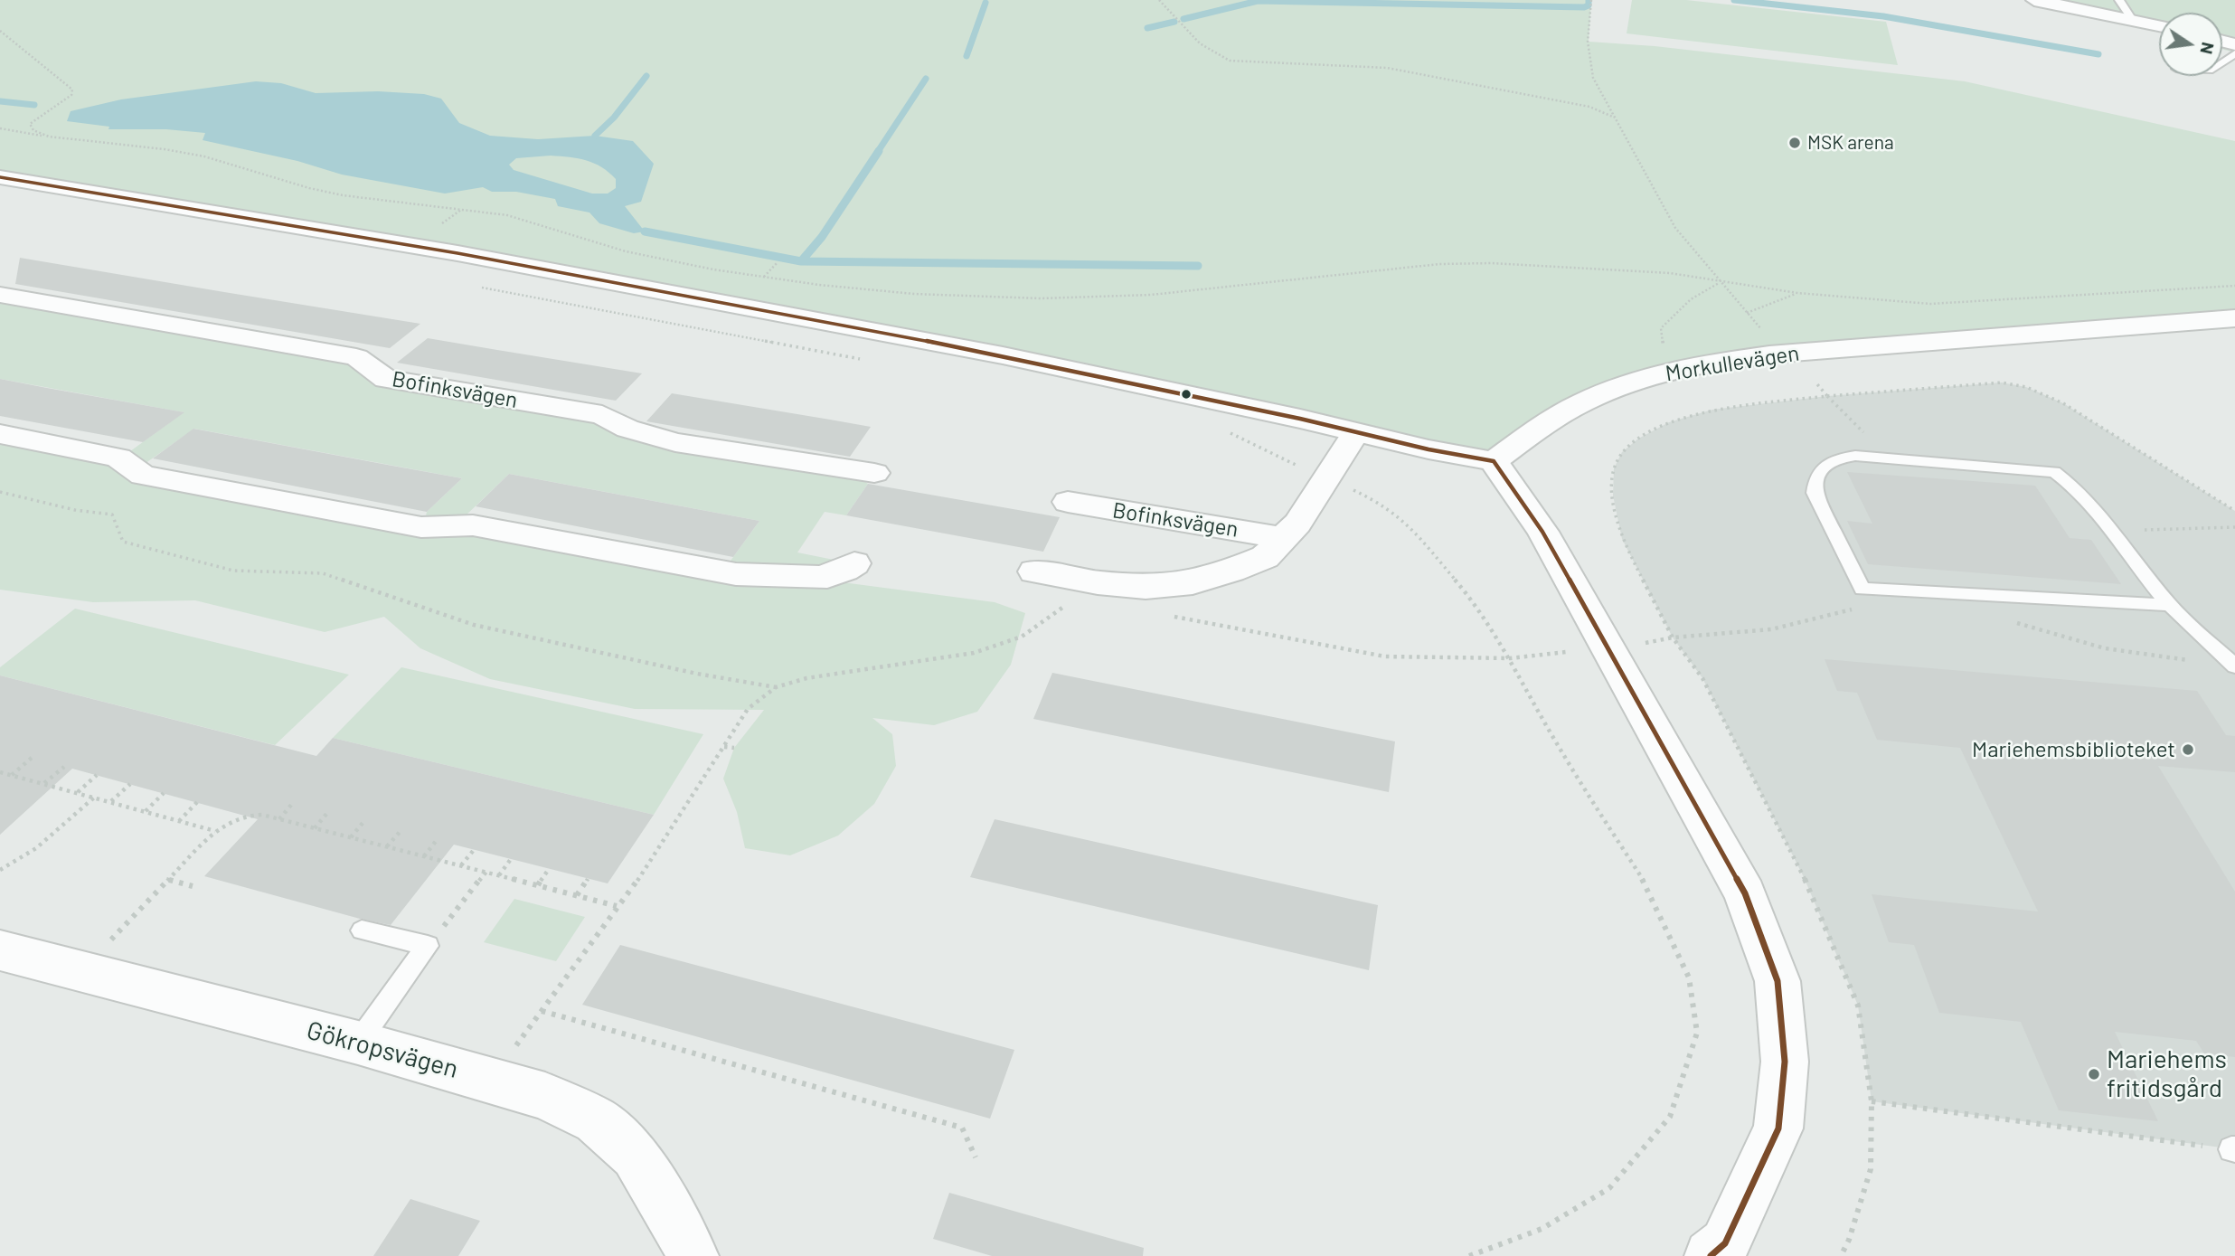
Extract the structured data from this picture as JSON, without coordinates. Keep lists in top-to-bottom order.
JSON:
{
  "streets": {
    "street": ["Morkullevägen", "Bofinksvägen", "Gökropsvägen"]
  },
  "places": ["MSK arena", "Mariehemsbiblioteket", "Mariehems fritidsgård"],
  "north": "right"
}
